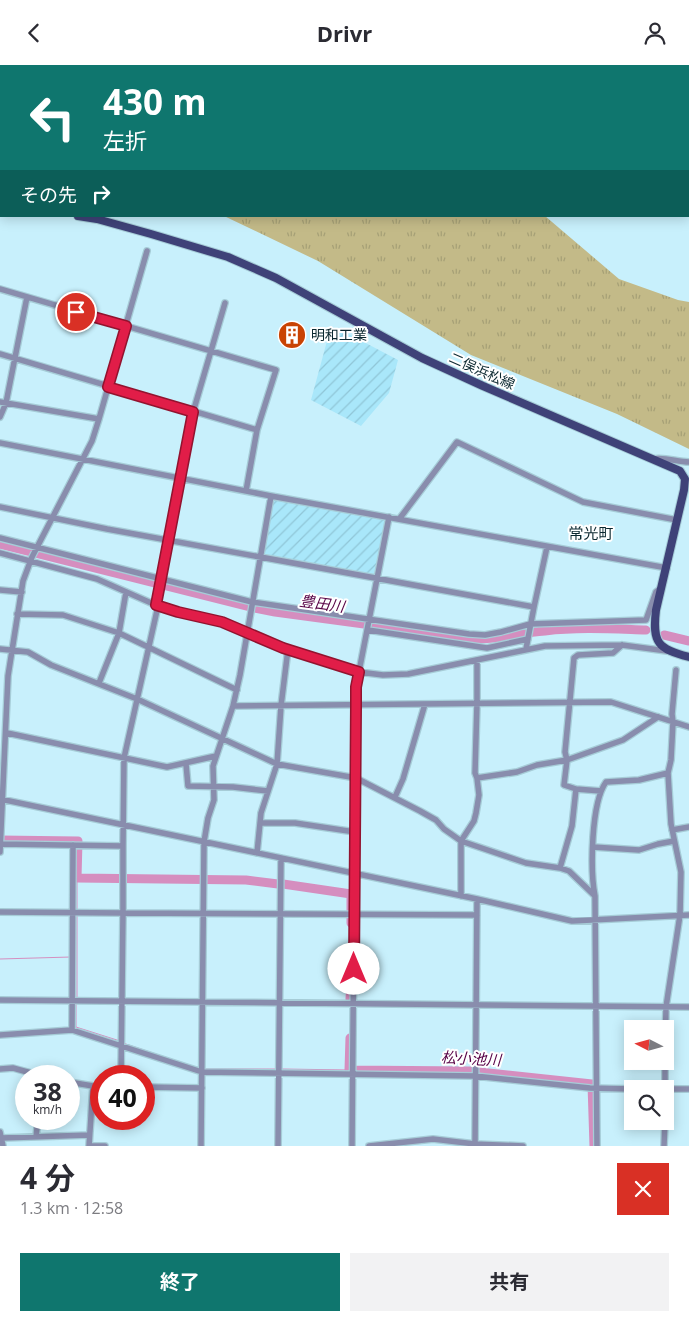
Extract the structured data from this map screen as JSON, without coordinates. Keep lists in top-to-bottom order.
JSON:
{
  "streets": {
    "main road": ["二俣浜松線"]
  },
  "districts": ["常光町"],
  "water": ["豊田川", "松小池川"],
  "places": {
    "building": ["明和工業"]
  },
  "north": "left",
  "page": {
    "header": "Drivr",
    "turn": ["430 m", "左折"],
    "then": "その先",
    "speed": "38 km/h",
    "limit": "40",
    "heading": ["4 分", "1.3 km · 12:58"],
    "buttons": ["終了", "共有"]
  }
}
